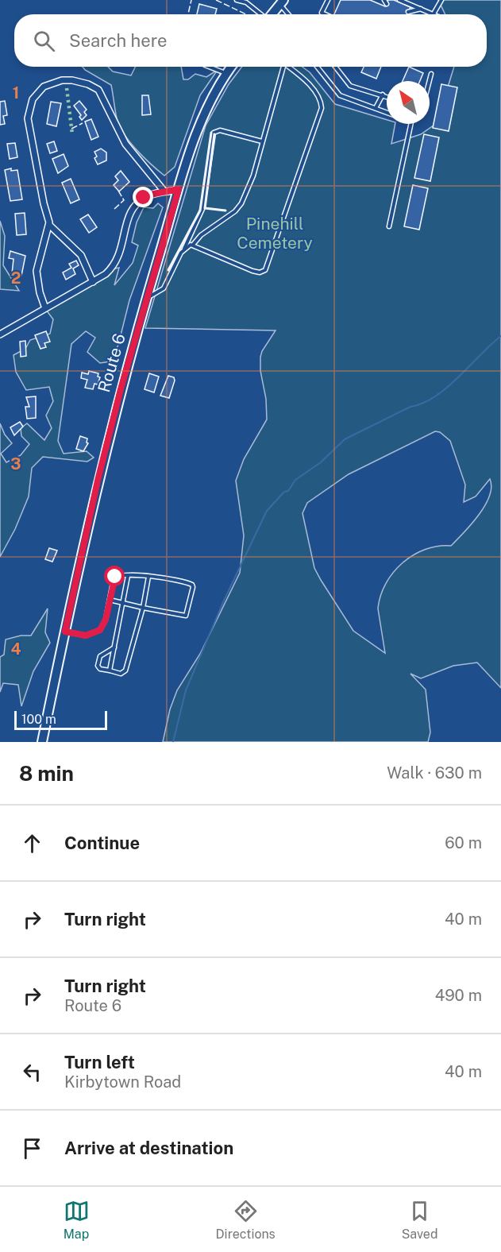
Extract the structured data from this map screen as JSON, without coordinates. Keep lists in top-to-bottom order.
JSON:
{
  "streets": {
    "main road": ["Route 6"]
  },
  "parks": ["Pinehill Cemetery"],
  "scale_bar": "100 m",
  "north": "top left",
  "page": {
    "search": "Search here",
    "scale": "100 m",
    "heading": ["8 min", "Walk · 630 m"],
    "list": [
      ["Continue", "60 m"],
      ["Turn right", "40 m"],
      ["Turn right", "Route 6", "490 m"],
      ["Turn left", "Kirbytown Road", "40 m"],
      "Arrive at destination"
    ],
    "nav": ["Map", "Directions", "Saved"]
  },
  "grid": {
    "rows": [
      "1",
      "2",
      "3",
      "4"
    ]
  }
}
